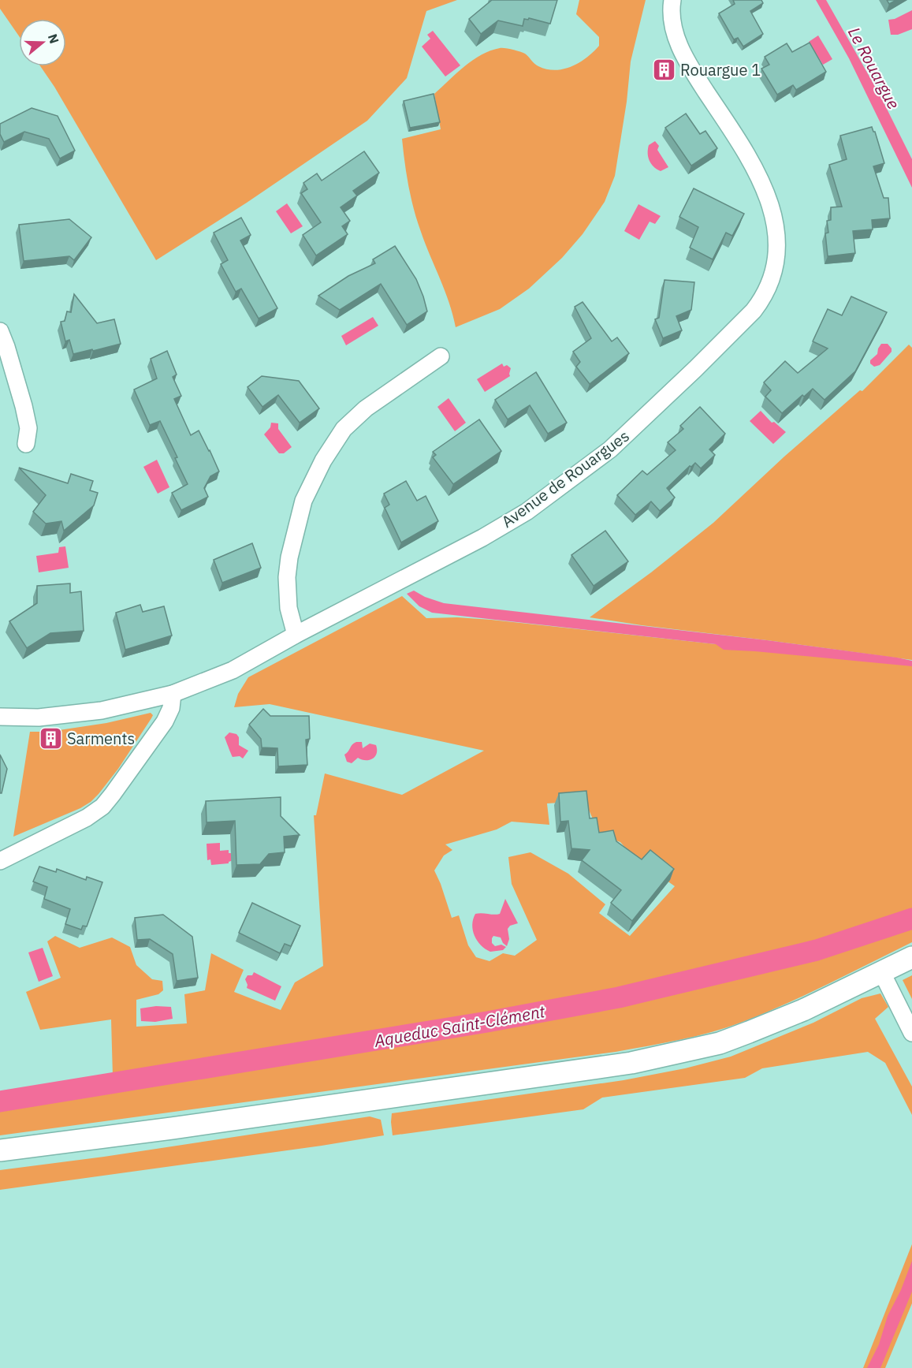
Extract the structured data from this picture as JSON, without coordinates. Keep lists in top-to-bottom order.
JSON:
{
  "streets": {
    "street": ["Avenue de Rouargues"]
  },
  "water": ["Le Rouargue", "Aqueduc Saint-Clément"],
  "places": {
    "building": ["Rouargue 1", "Sarments"]
  },
  "north": "right"
}
